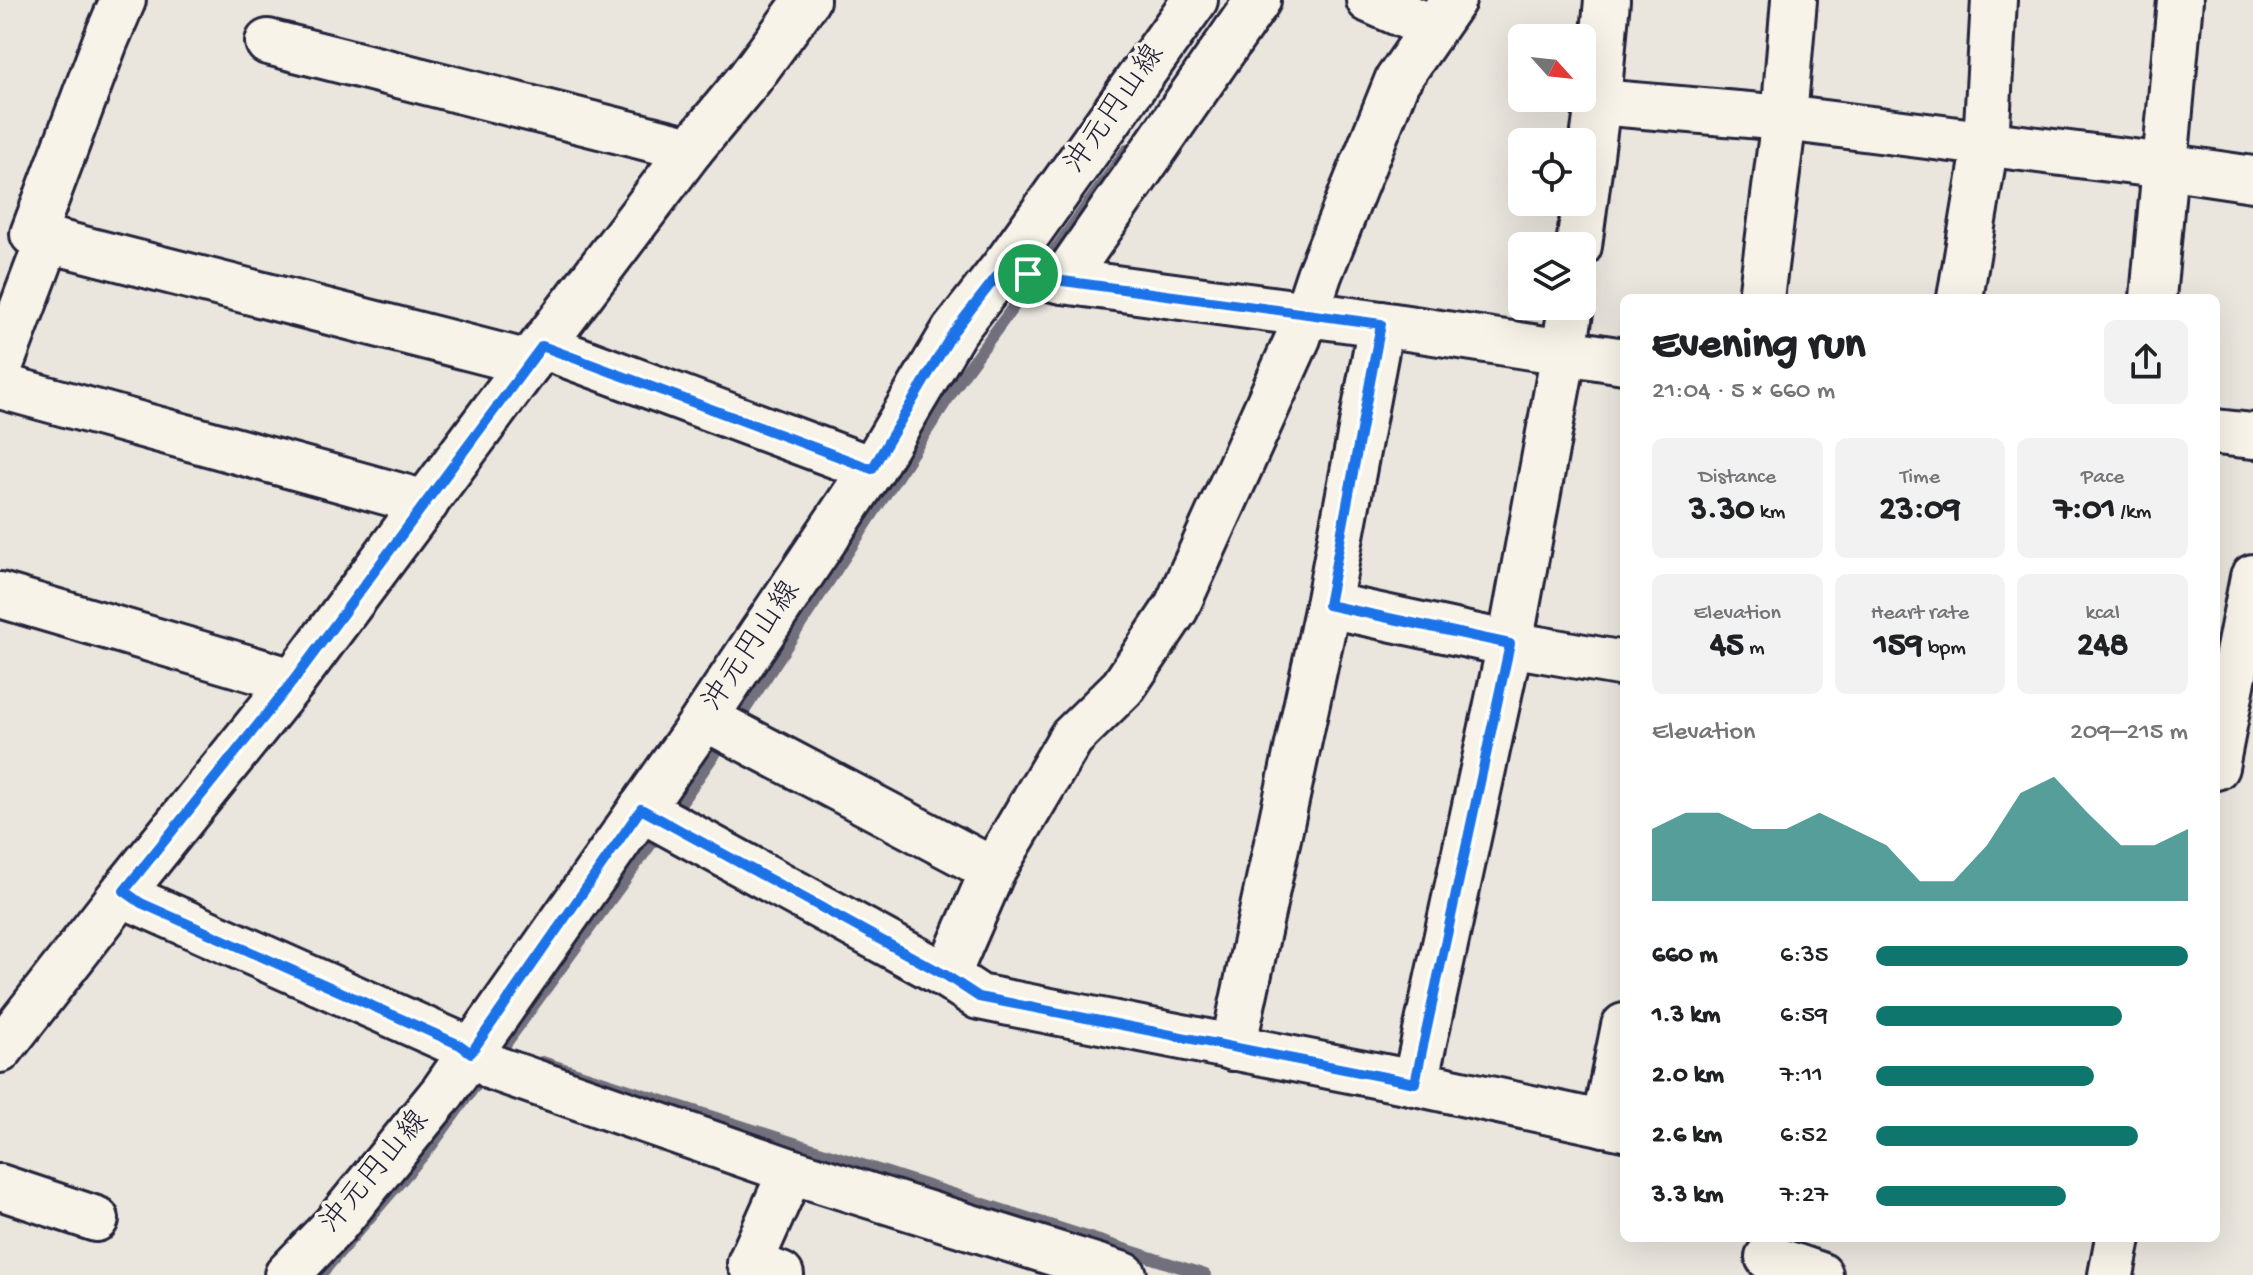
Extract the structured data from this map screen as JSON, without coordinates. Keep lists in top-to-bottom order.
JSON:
{
  "streets": {
    "street": ["沖元円山線"]
  },
  "north": "bottom right",
  "page": {
    "heading": ["Evening run", "21:04 · 5 × 660 m"],
    "stats": [
      ["Distance", "3.30 km"],
      ["Time", "23:09"],
      ["Pace", "7:01 /km"],
      ["Elevation", "45 m"],
      ["Heart rate", "159 bpm"],
      ["kcal", "248"]
    ],
    "chart": ["Elevation", "209–215 m"],
    "list": [
      {
        "name": "660 m",
        "note": "6:35"
      },
      {
        "name": "1.3 km",
        "note": "6:59"
      },
      {
        "name": "2.0 km",
        "note": "7:11"
      },
      {
        "name": "2.6 km",
        "note": "6:52"
      },
      {
        "name": "3.3 km",
        "note": "7:27"
      }
    ]
  }
}
